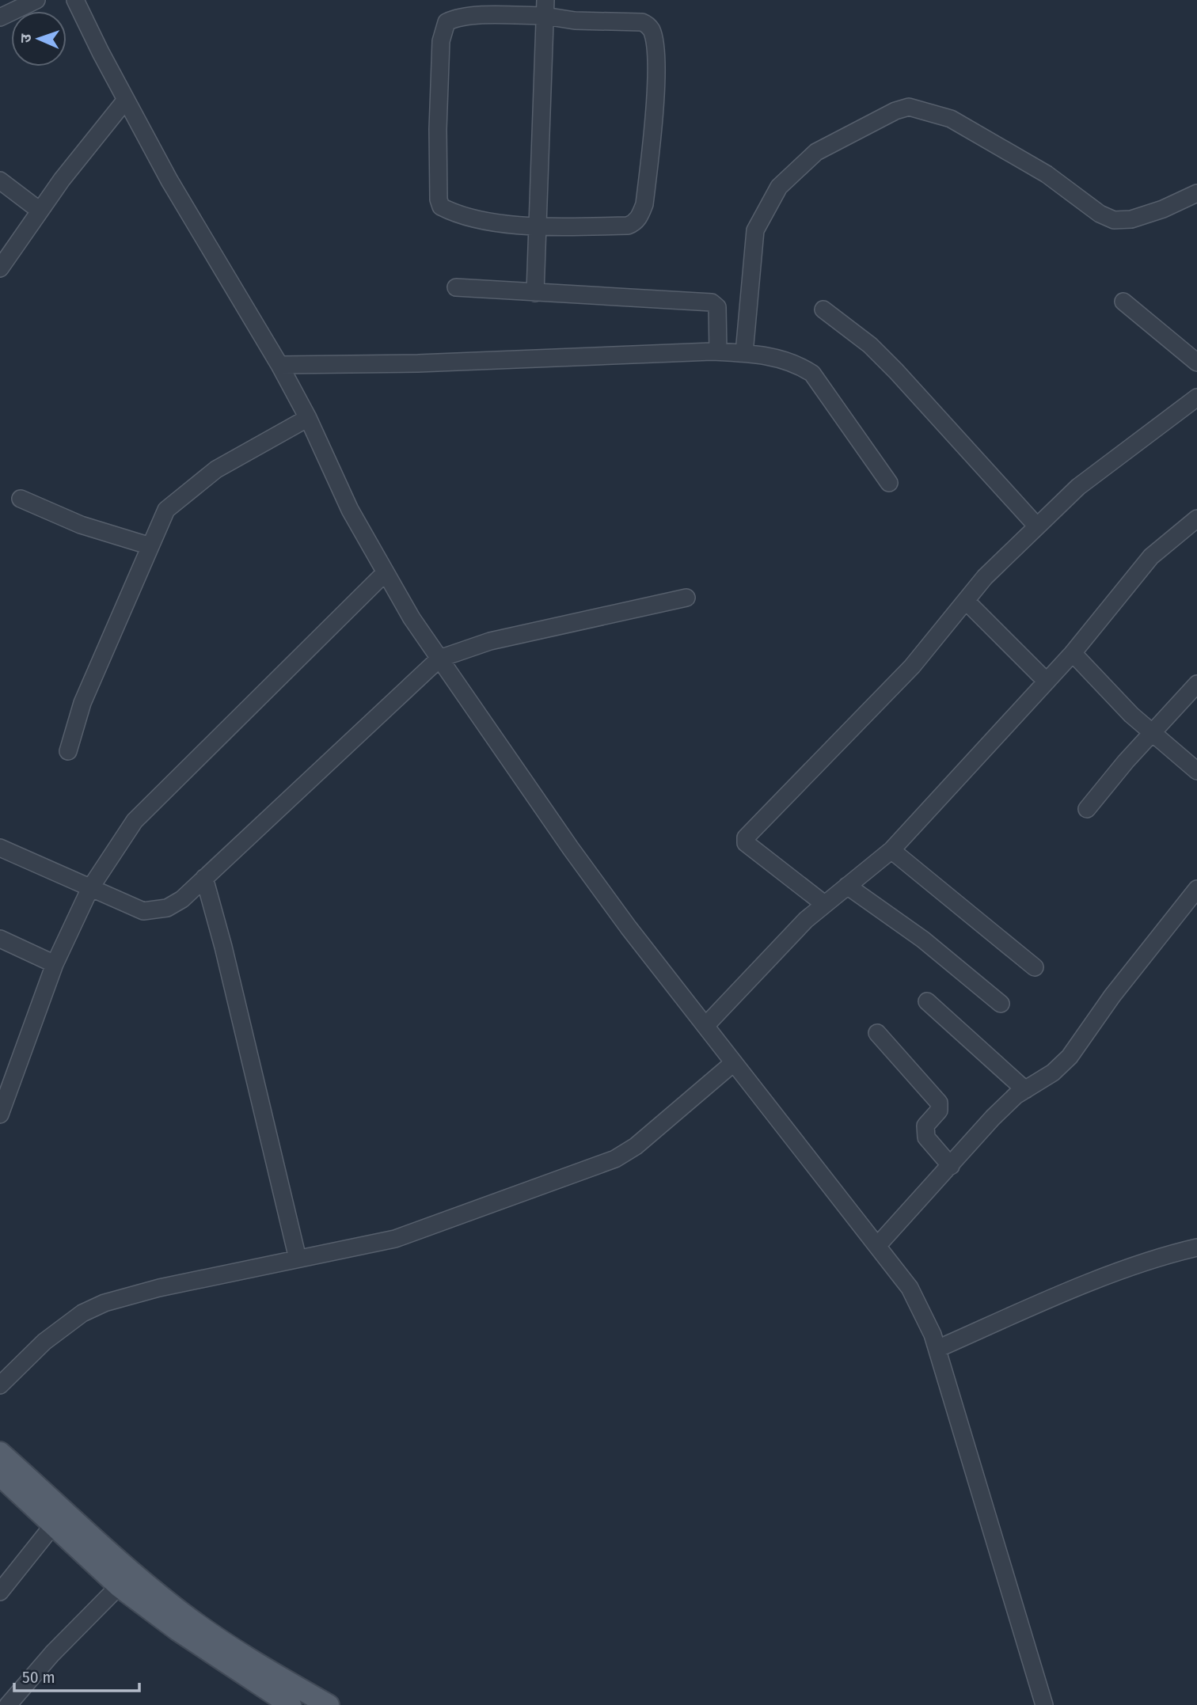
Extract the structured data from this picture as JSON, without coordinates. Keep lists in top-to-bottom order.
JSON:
{
  "scale_bar": "50 m",
  "north": "left"
}
